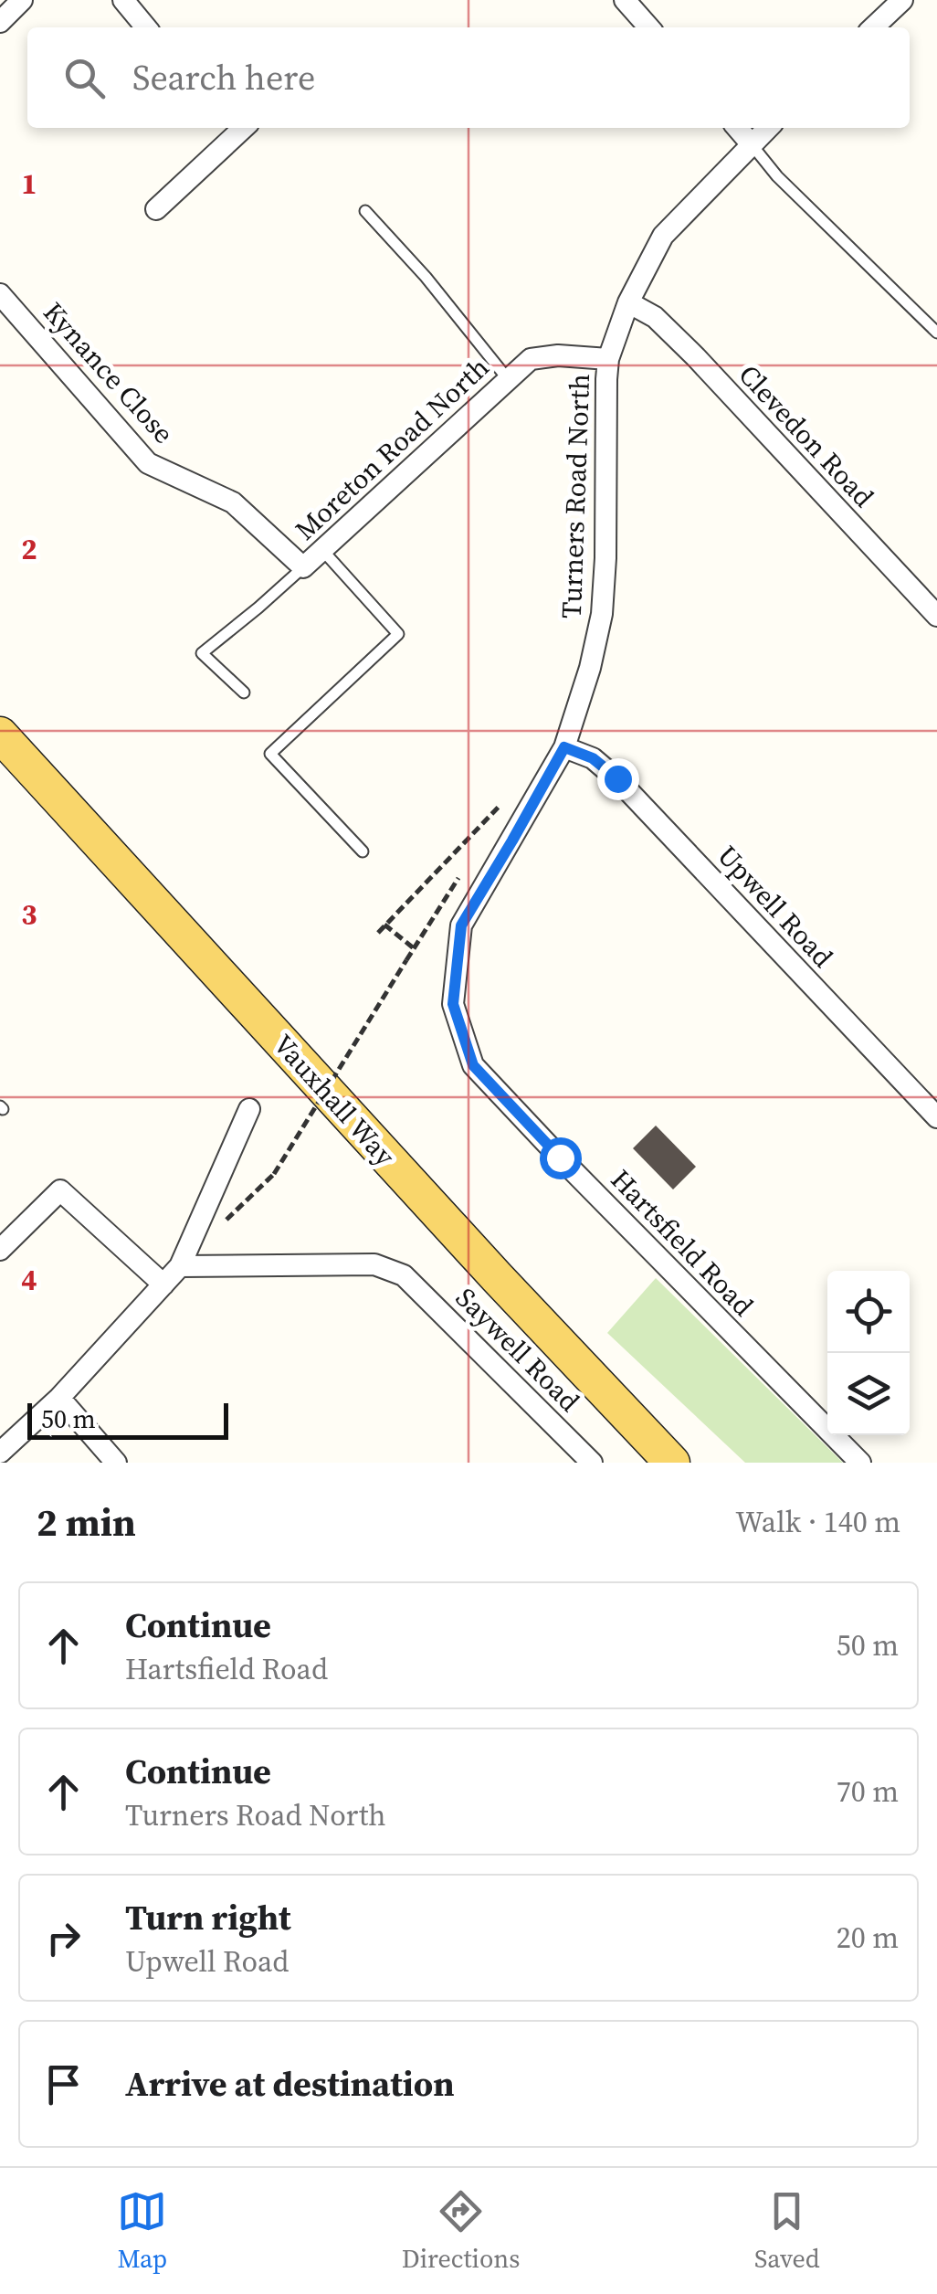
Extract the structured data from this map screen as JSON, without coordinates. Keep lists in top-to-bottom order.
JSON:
{
  "streets": {
    "main road": ["Vauxhall Way"],
    "street": [
      "Kynance Close",
      "Clevedon Road",
      "Moreton Road North",
      "Turners Road North",
      "Upwell Road",
      "Hartsfield Road",
      "Saywell Road"
    ]
  },
  "crossings": [
    ["Kynance Close", "Moreton Road North"],
    ["Clevedon Road", "Turners Road North"],
    ["Moreton Road North", "Turners Road North"],
    ["Turners Road North", "Upwell Road"],
    ["Turners Road North", "Hartsfield Road"]
  ],
  "scale_bar": "50 m",
  "page": {
    "search": "Search here",
    "scale": "50 m",
    "heading": ["2 min", "Walk · 140 m"],
    "list": [
      ["Continue", "Hartsfield Road", "50 m"],
      ["Continue", "Turners Road North", "70 m"],
      ["Turn right", "Upwell Road", "20 m"],
      "Arrive at destination"
    ],
    "nav": ["Map", "Directions", "Saved"]
  },
  "grid": {
    "rows": [
      "1",
      "2",
      "3",
      "4"
    ]
  }
}
